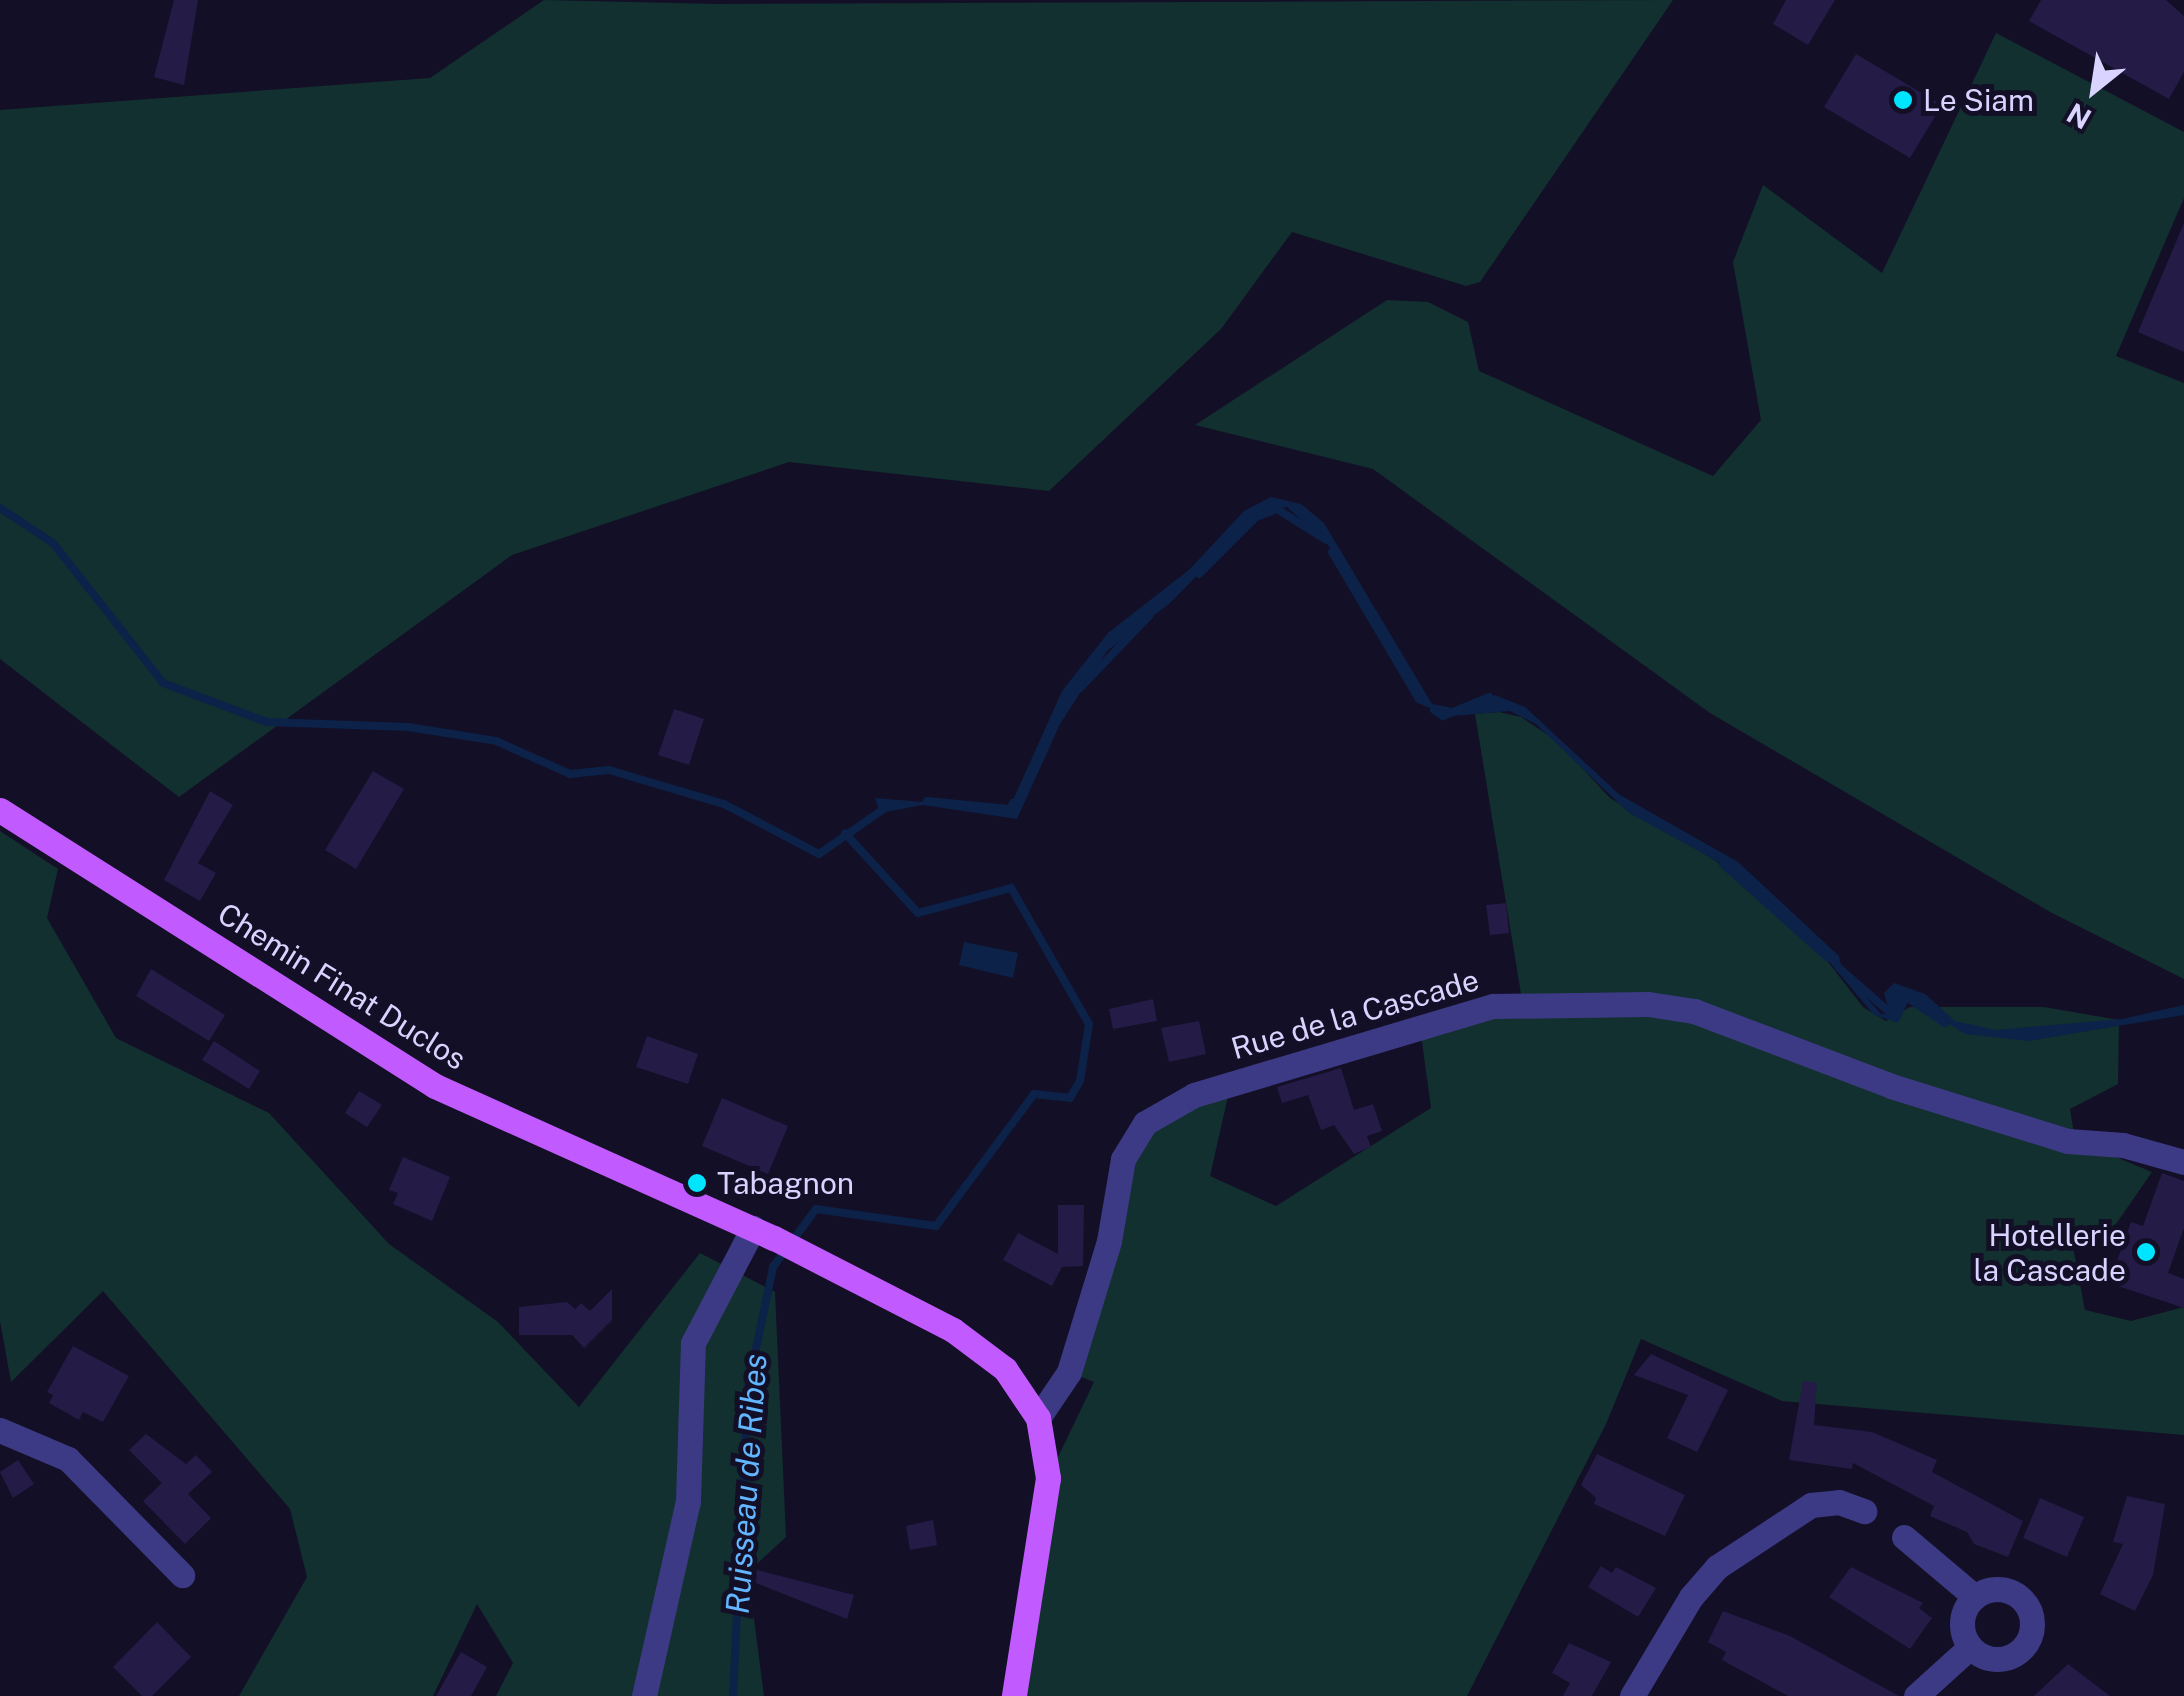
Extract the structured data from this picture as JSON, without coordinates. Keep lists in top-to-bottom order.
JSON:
{
  "streets": {
    "main road": ["Chemin Finat Duclos"],
    "street": ["Rue de la Cascade"]
  },
  "crossings": [
    ["Chemin Finat Duclos", "Rue de la Cascade"]
  ],
  "water": ["Ruisseau de Ribes"],
  "places": ["Le Siam", "Tabagnon", "Hotellerie la Cascade"],
  "north": "bottom left"
}
